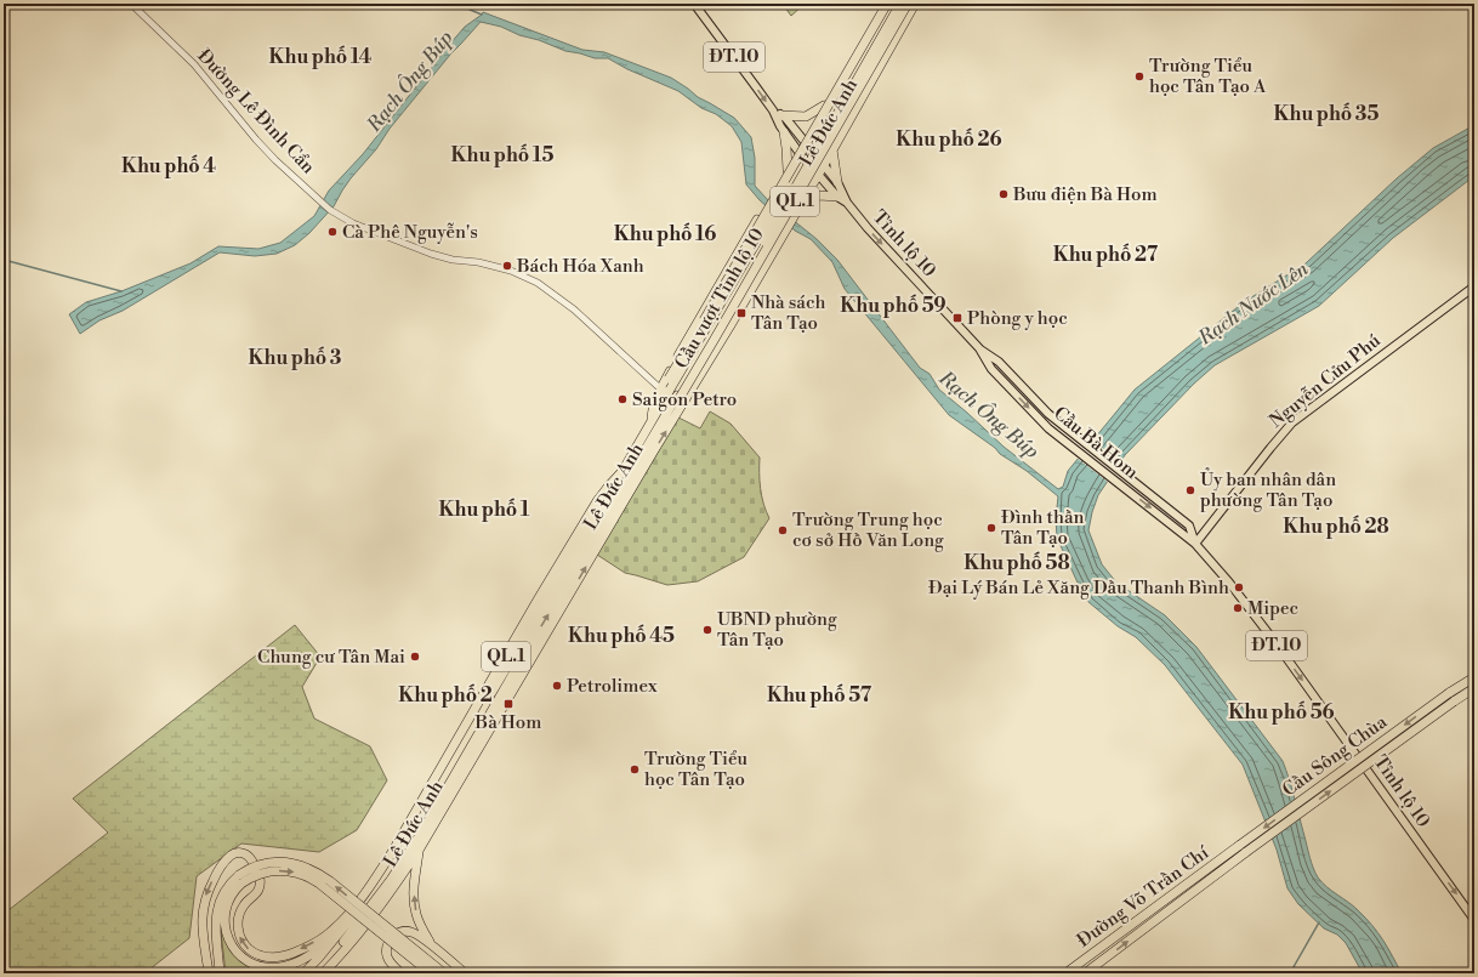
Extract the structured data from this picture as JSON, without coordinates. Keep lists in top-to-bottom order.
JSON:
{
  "streets": {
    "highway": [
      "Lê Đức Anh",
      "QL.1",
      "Cầu vượt Tỉnh lộ 10",
      "Cầu Sông Chùa",
      "Đường Võ Trần Chí"
    ],
    "main road": [
      "ĐT.10",
      "Tỉnh lộ 10",
      "Nguyễn Cửu Phú",
      "Cầu Bà Hom"
    ],
    "street": ["Đường Lê Đình Cẩn"]
  },
  "crossings": [
    ["Đường Lê Đình Cẩn", "Lê Đức Anh"],
    ["Đường Lê Đình Cẩn", "Cầu vượt Tỉnh lộ 10"],
    ["Lê Đức Anh", "Tỉnh lộ 10"],
    ["Lê Đức Anh", "Cầu vượt Tỉnh lộ 10"],
    ["Tỉnh lộ 10", "Nguyễn Cửu Phú"],
    ["Tỉnh lộ 10", "Cầu Bà Hom"],
    ["Cầu Sông Chùa", "Đường Võ Trần Chí"]
  ],
  "one_way": ["Tỉnh lộ 10"],
  "districts": [
    "Khu phố 14",
    "Khu phố 35",
    "Khu phố 26",
    "Khu phố 15",
    "Khu phố 4",
    "Khu phố 16",
    "Khu phố 27",
    "Khu phố 59",
    "Khu phố 3",
    "Khu phố 1",
    "Khu phố 28",
    "Khu phố 58",
    "Khu phố 45",
    "Khu phố 2",
    "Khu phố 57",
    "Khu phố 56"
  ],
  "water": ["Rạch Ông Búp", "Rạch Nước Lên"],
  "places": {
    "other": [
      "Trường Tiểu học Tân Tạo A",
      "Bưu điện Bà Hom",
      "Cà Phê Nguyễn's",
      "Bách Hóa Xanh",
      "Saigon Petro",
      "Ủy ban nhân dân phường Tân Tạo",
      "Đình thần Tân Tạo",
      "Trường Trung học cơ sở Hồ Văn Long",
      "Đại Lý Bán Lẻ Xăng Dầu Thanh Bình",
      "Mipec",
      "UBND phường Tân Tạo",
      "Chung cư Tân Mai",
      "Petrolimex",
      "Trường Tiểu học Tân Tạo"
    ],
    "transit": ["Nhà sách Tân Tạo", "Phòng y học", "Bà Hom"]
  }
}
